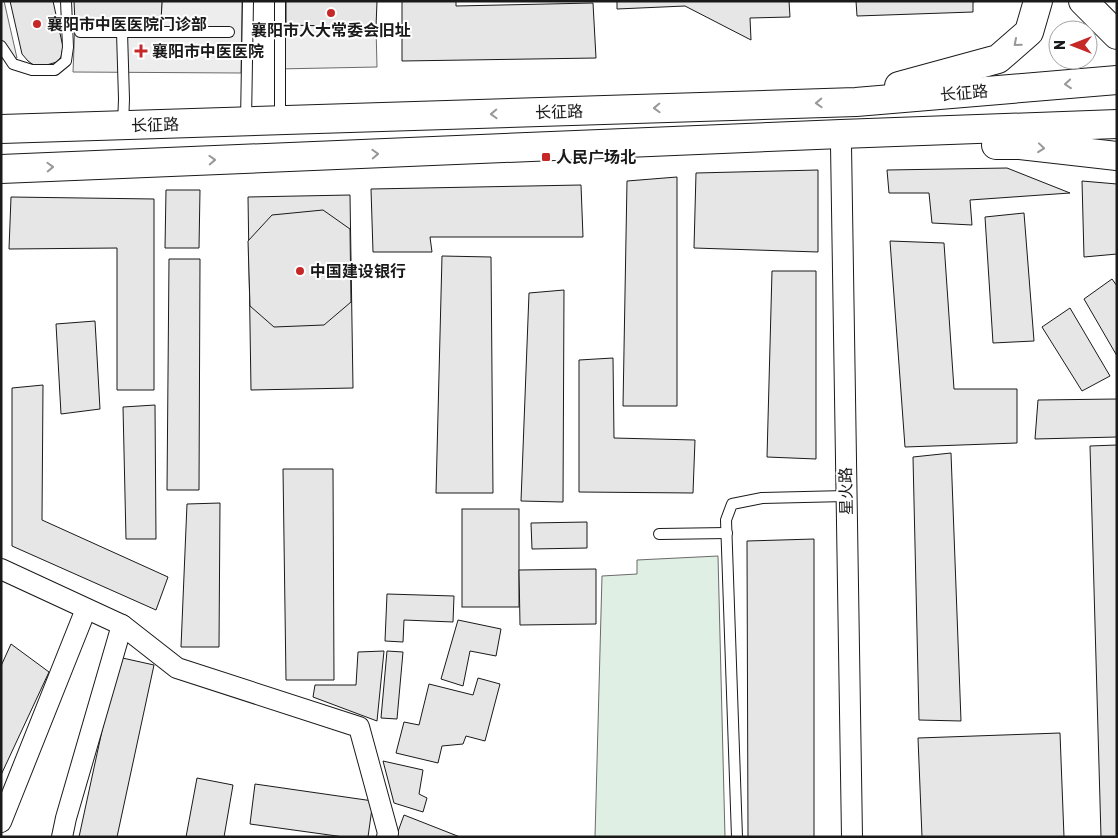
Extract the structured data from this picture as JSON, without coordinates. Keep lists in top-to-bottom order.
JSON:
{
  "streets": {
    "main road": ["长征路"],
    "street": ["星火路"]
  },
  "places": {
    "other": ["襄阳市人大常委会旧址", "襄阳市中医医院门诊部", "中国建设银行"],
    "health": ["襄阳市中医医院"],
    "transit": ["人民广场北"]
  },
  "north": "left"
}
